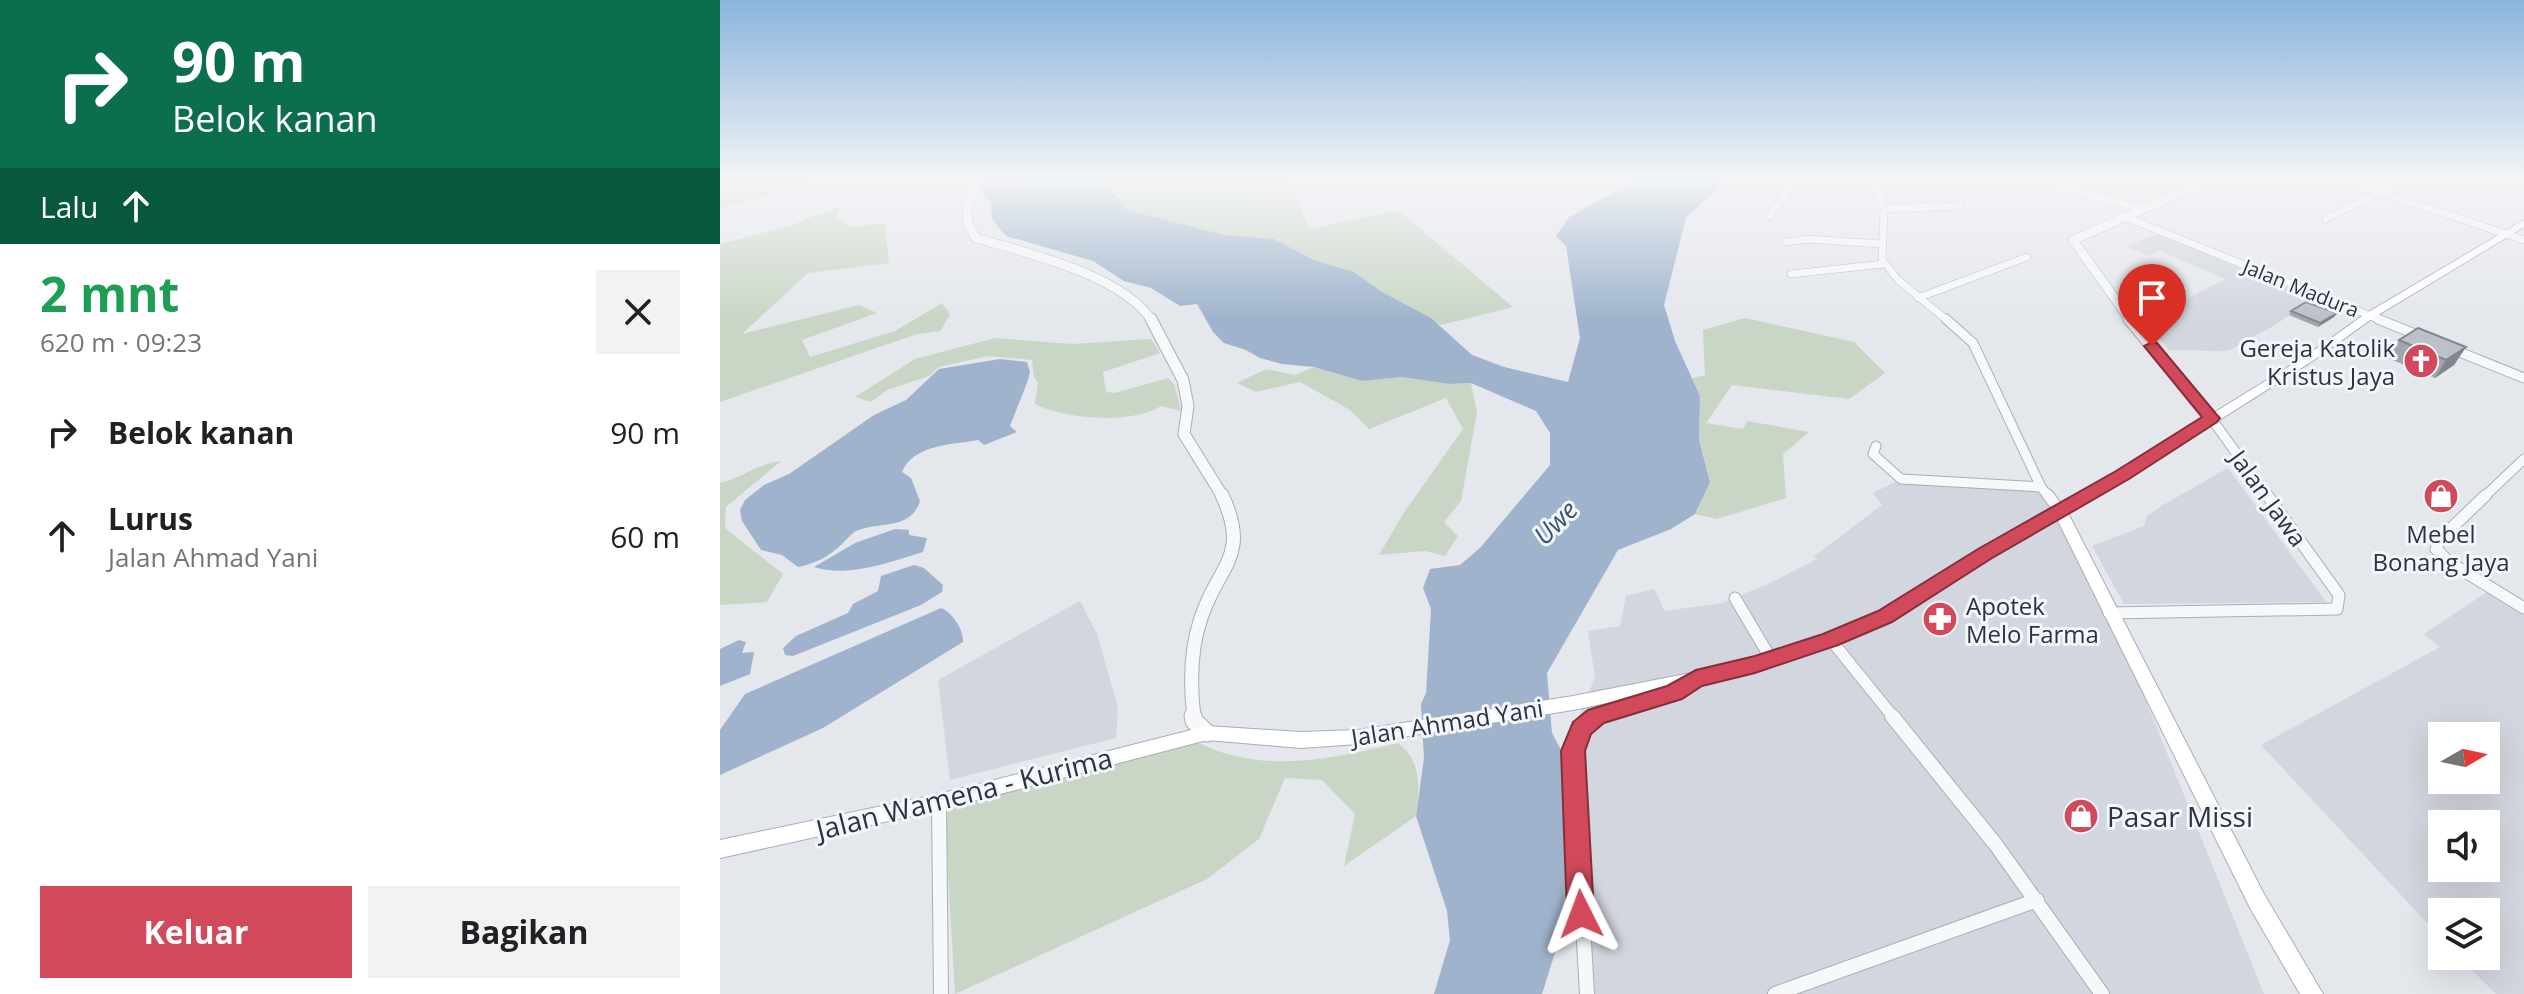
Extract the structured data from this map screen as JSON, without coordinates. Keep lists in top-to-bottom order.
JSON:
{
  "streets": {
    "main road": ["Jalan Ahmad Yani", "Jalan Wamena - Kurima"],
    "street": ["Jalan Madura", "Jalan Jawa"]
  },
  "crossings": [
    ["Jalan Madura", "Jalan Ahmad Yani"],
    ["Jalan Jawa", "Jalan Ahmad Yani"],
    ["Jalan Ahmad Yani", "Jalan Wamena - Kurima"]
  ],
  "water": ["Uwe"],
  "places": {
    "church": ["Gereja Katolik Kristus Jaya"],
    "shop": ["Mebel Bonang Jaya", "Pasar Missi"],
    "pharmacy": ["Apotek Melo Farma"]
  },
  "north": "right",
  "page": {
    "turn": ["90 m", "Belok kanan"],
    "then": "Lalu",
    "heading": ["2 mnt", "620 m · 09:23"],
    "list": [
      {
        "name": "Belok kanan",
        "value": "90 m"
      },
      {
        "name": "Lurus",
        "note": "Jalan Ahmad Yani",
        "value": "60 m"
      }
    ],
    "buttons": ["Keluar", "Bagikan"]
  }
}
